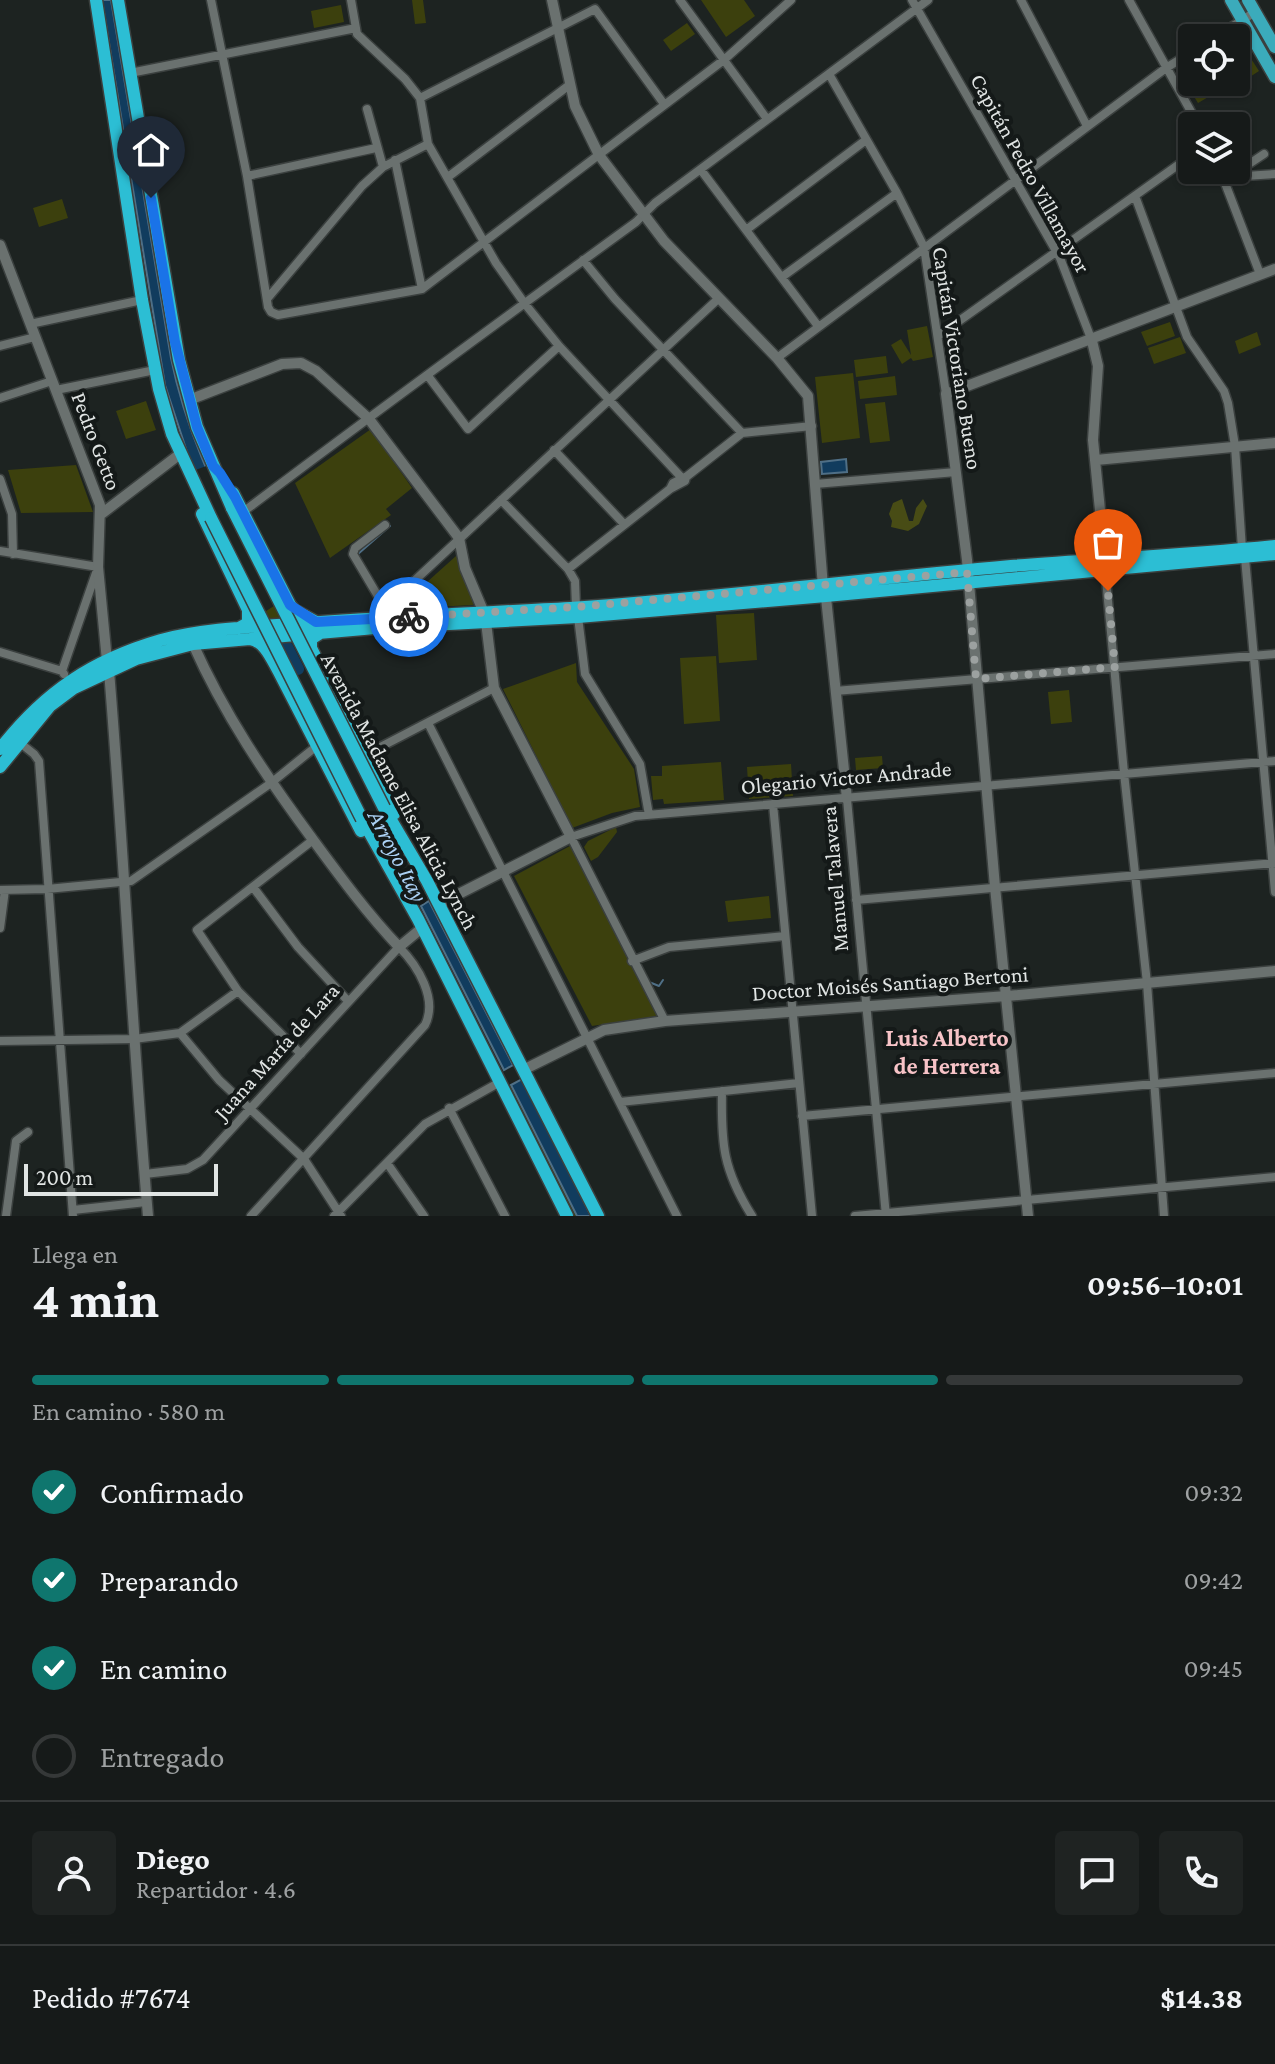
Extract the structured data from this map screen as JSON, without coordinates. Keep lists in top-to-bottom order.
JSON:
{
  "streets": {
    "highway": ["Avenida Madame Elisa Alicia Lynch"],
    "street": [
      "Capitán Pedro Villamayor",
      "Capitán Victoriano Bueno",
      "Pedro Getto",
      "Olegario Victor Andrade",
      "Manuel Talavera",
      "Doctor Moisés Santiago Bertoni",
      "Juana María de Lara"
    ]
  },
  "crossings": [
    ["Capitán Victoriano Bueno", "Olegario Victor Andrade"],
    ["Capitán Victoriano Bueno", "Doctor Moisés Santiago Bertoni"],
    ["Pedro Getto", "Juana María de Lara"],
    ["Olegario Victor Andrade", "Avenida Madame Elisa Alicia Lynch"],
    ["Olegario Victor Andrade", "Manuel Talavera"],
    ["Avenida Madame Elisa Alicia Lynch", "Doctor Moisés Santiago Bertoni"],
    ["Avenida Madame Elisa Alicia Lynch", "Juana María de Lara"],
    ["Manuel Talavera", "Doctor Moisés Santiago Bertoni"]
  ],
  "districts": ["Luis Alberto de Herrera"],
  "water": ["Arroyo Itay"],
  "scale_bar": "200 m",
  "page": {
    "scale": "200 m",
    "heading": ["4 min", "Llega en", "09:56–10:01"],
    "panel": [
      "Diego",
      "Repartidor · 4.6",
      "Pedido #7674",
      "$14.38"
    ],
    "bar": "En camino · 580 m",
    "list": [
      ["Confirmado", "09:32"],
      ["Preparando", "09:42"],
      ["En camino", "09:45"],
      "Entregado"
    ]
  }
}
